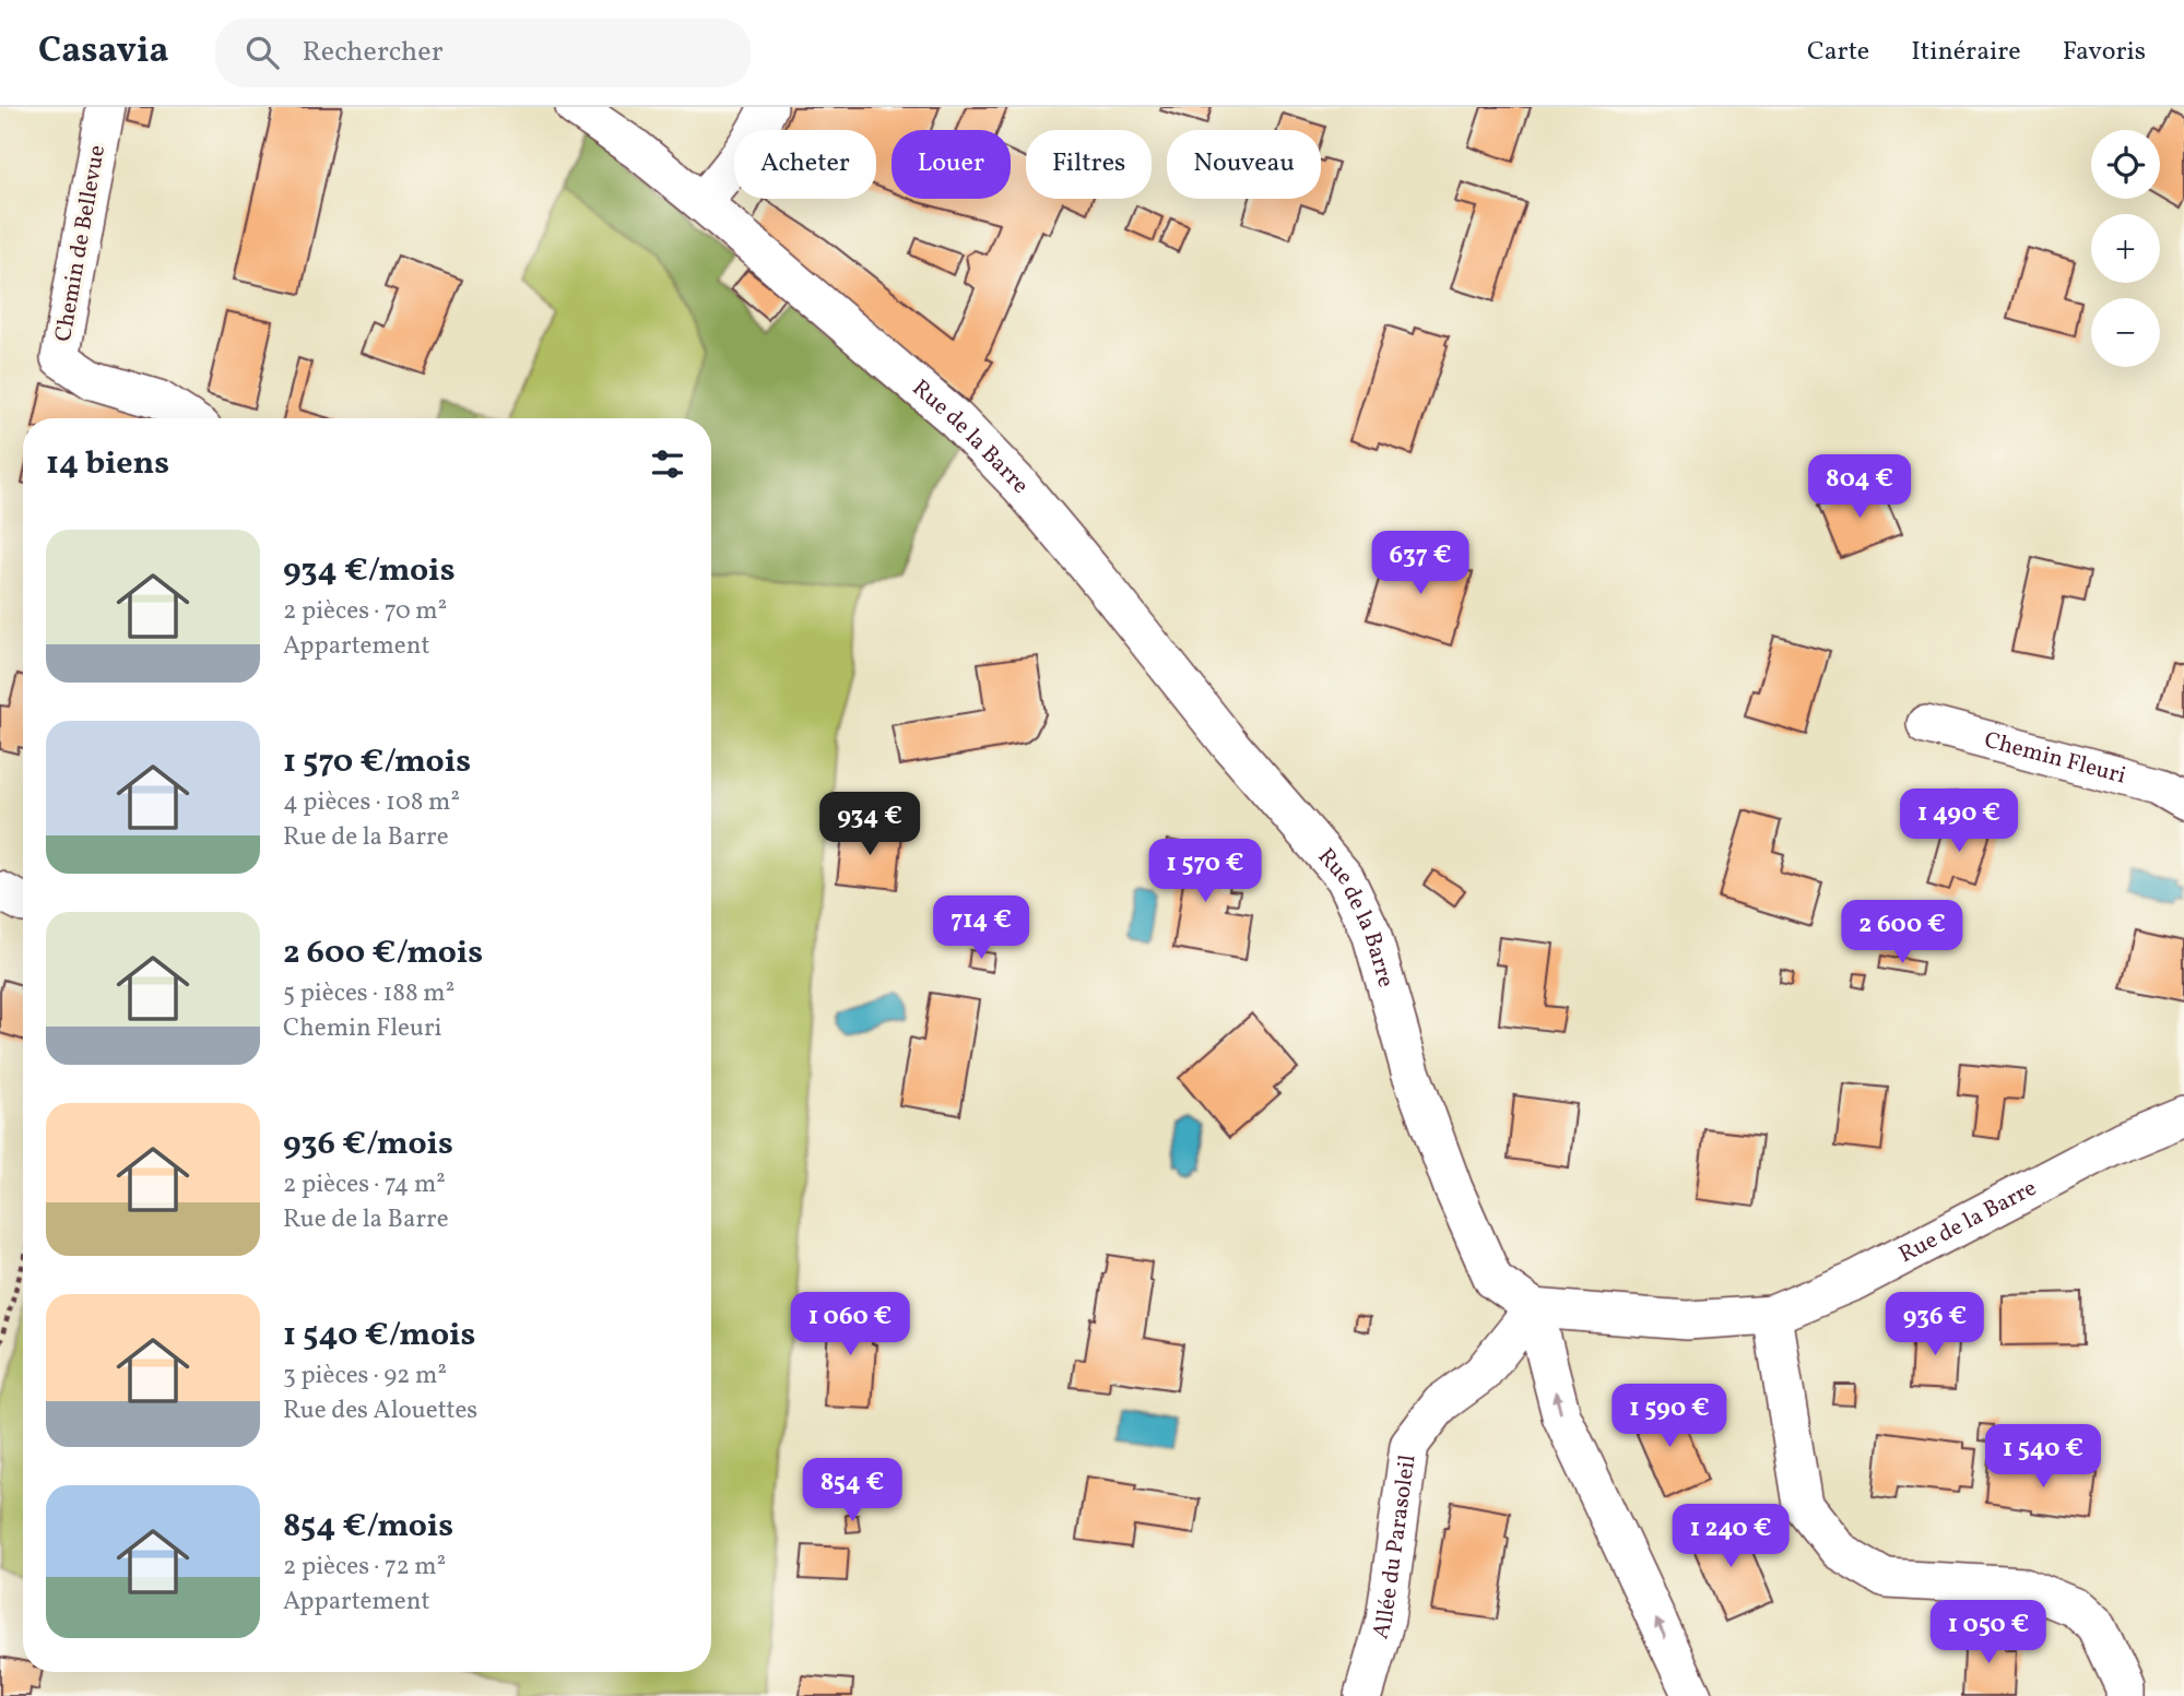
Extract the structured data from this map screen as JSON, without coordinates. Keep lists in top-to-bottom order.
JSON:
{
  "streets": {
    "street": [
      "Chemin de Bellevue",
      "Rue de la Barre",
      "Chemin Fleuri",
      "Allée du Parasoleil"
    ]
  },
  "crossings": [
    ["Rue de la Barre", "Allée du Parasoleil"]
  ],
  "page": {
    "header": "Casavia",
    "search": "Rechercher",
    "nav": ["Carte", "Itinéraire", "Favoris"],
    "map_buttons": ["+", "−"],
    "chip": [
      "Acheter",
      "Louer",
      "Filtres",
      "Nouveau"
    ],
    "heading": "14 biens",
    "price": [
      "804 €",
      "637 €",
      "1 490 €",
      "934 €",
      "1 570 €",
      "714 €",
      "2 600 €",
      "1 060 €",
      "936 €",
      "1 590 €",
      "1 540 €",
      "854 €",
      "1 240 €",
      "1 050 €"
    ],
    "list": [
      {
        "name": "934 €/mois",
        "note": "2 pièces · 70 m² · Appartement"
      },
      {
        "name": "1 570 €/mois",
        "note": "4 pièces · 108 m² · Rue de la Barre"
      },
      {
        "name": "2 600 €/mois",
        "note": "5 pièces · 188 m² · Chemin Fleuri"
      },
      {
        "name": "936 €/mois",
        "note": "2 pièces · 74 m² · Rue de la Barre"
      },
      {
        "name": "1 540 €/mois",
        "note": "3 pièces · 92 m² · Rue des Alouettes"
      },
      {
        "name": "854 €/mois",
        "note": "2 pièces · 72 m² · Appartement"
      }
    ]
  }
}
